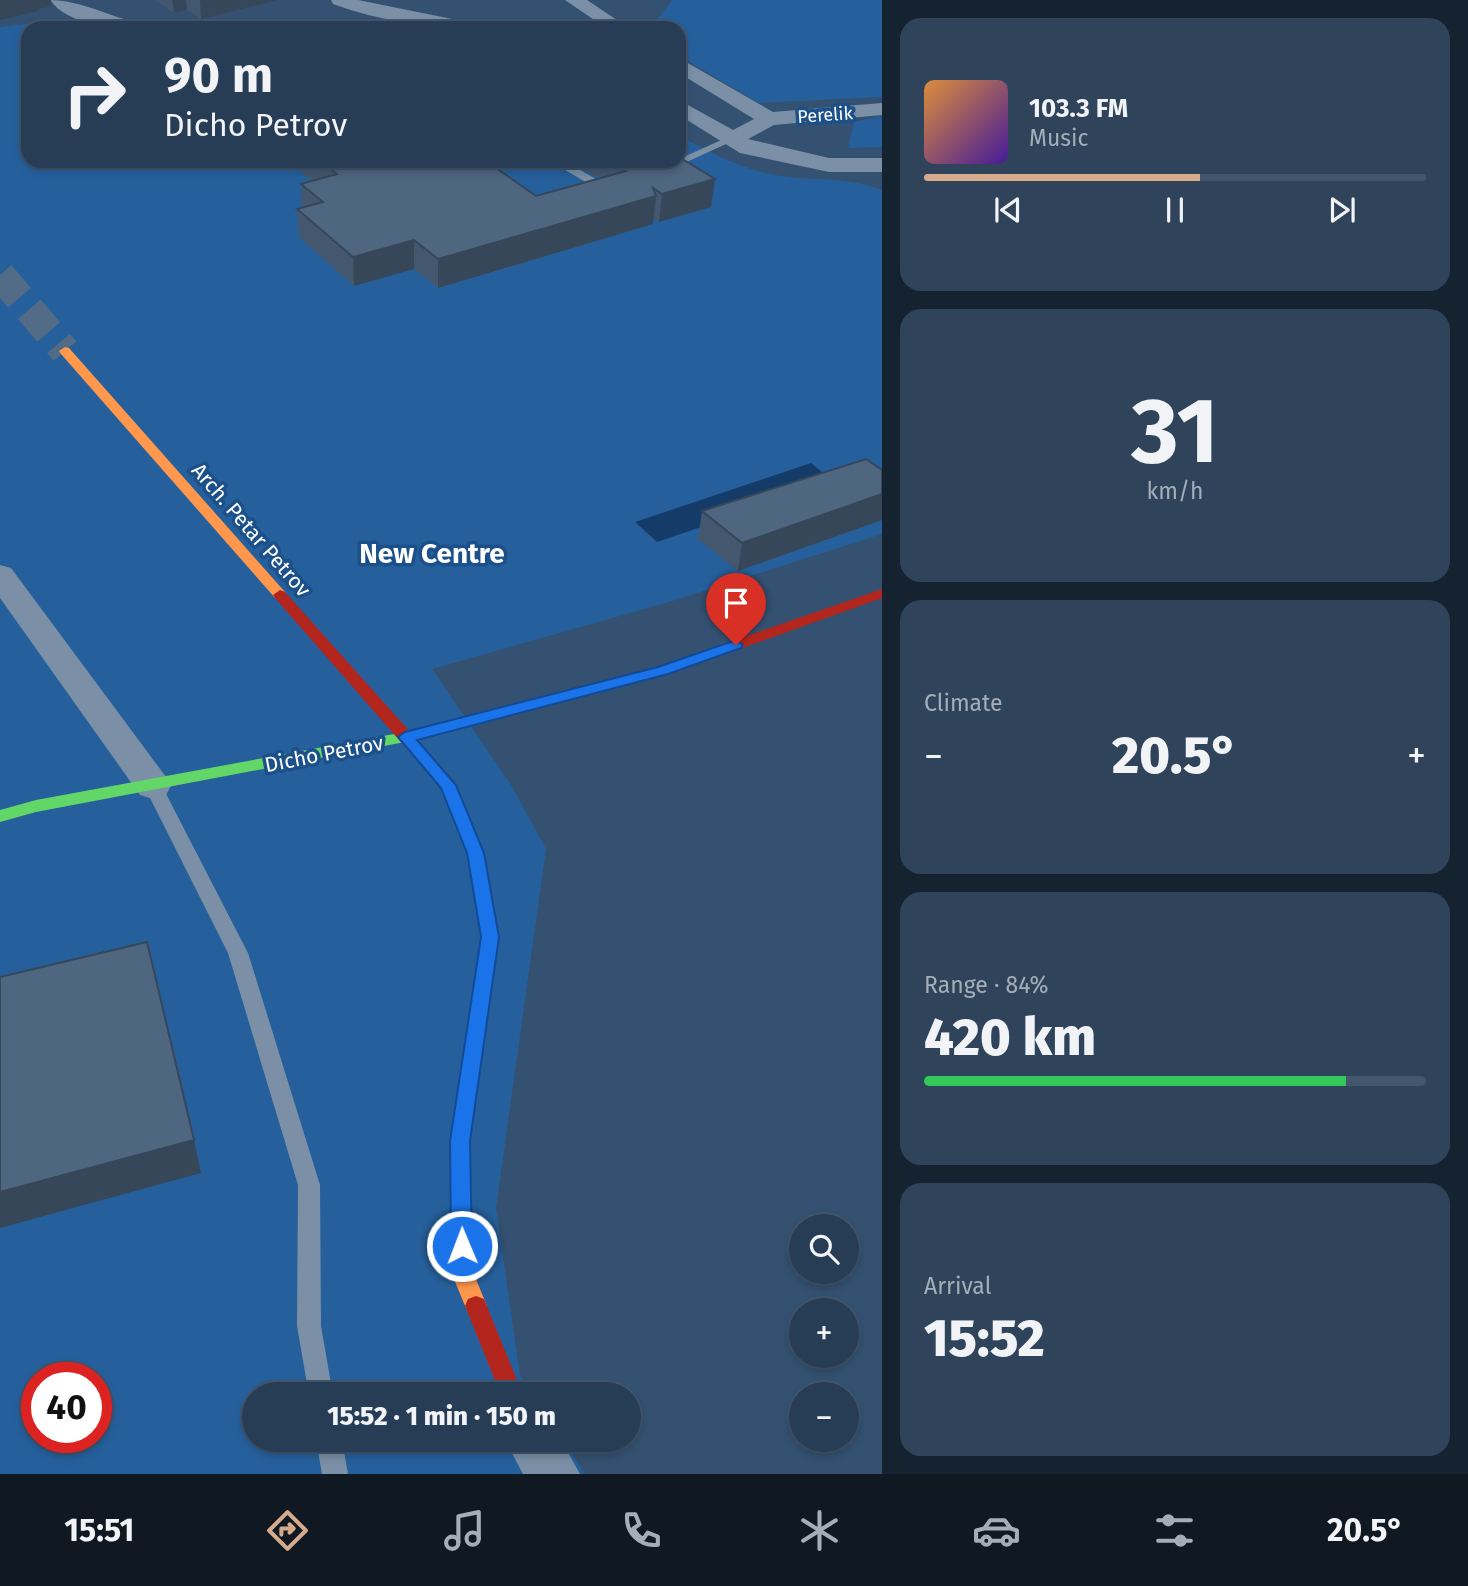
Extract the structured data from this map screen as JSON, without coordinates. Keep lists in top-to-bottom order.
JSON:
{
  "streets": {
    "street": ["Perelik", "Arch. Petar Petrov", "Dicho Petrov"]
  },
  "crossings": [
    ["Arch. Petar Petrov", "Dicho Petrov"]
  ],
  "districts": ["New Centre"],
  "page": {
    "turn": ["90 m", "Dicho Petrov"],
    "song": ["103.3 FM", "Music"],
    "tile": [
      ["31", "km/h"],
      "Climate",
      ["Range · 84%", "420 km"],
      ["Arrival", "15:52"]
    ],
    "heat": ["−", "20.5°", "+"],
    "map_buttons": ["+", "−"],
    "limit": "40",
    "trip": "15:52 · 1 min · 150 m",
    "tabs": ["15:51", "20.5°"]
  }
}
